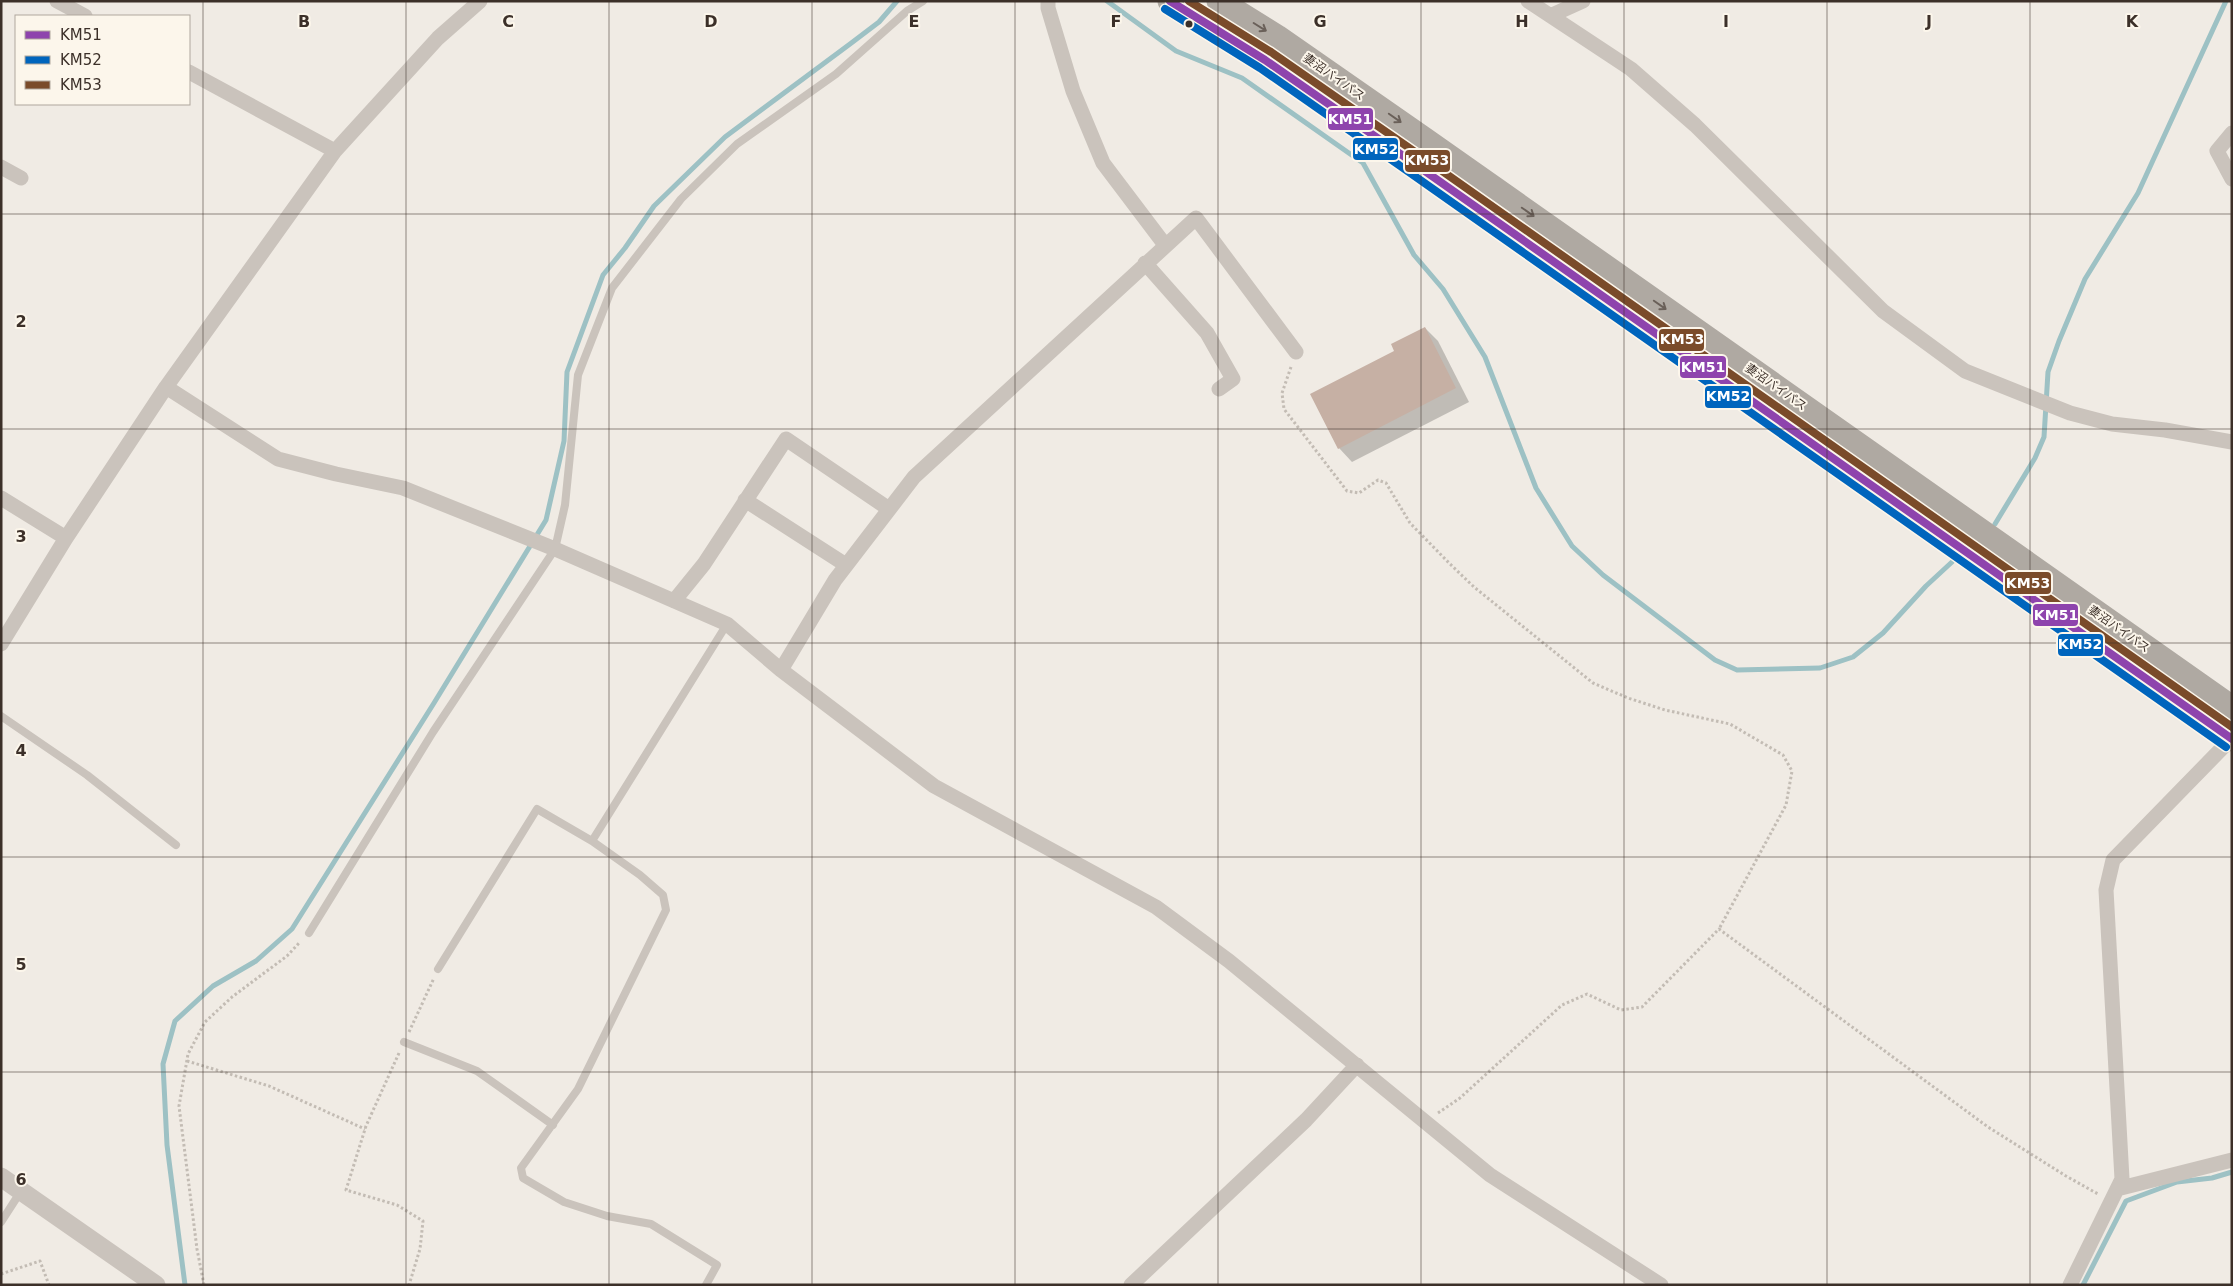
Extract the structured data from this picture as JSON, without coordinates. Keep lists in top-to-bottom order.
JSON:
{
  "streets": {
    "highway": ["妻沼バイパス"]
  },
  "lines": ["transit line KM51", "transit line KM53", "transit line KM52"],
  "legend": ["KM51", "KM52", "KM53"],
  "grid": {
    "columns": [
      "B",
      "C",
      "D",
      "E",
      "F",
      "G",
      "H",
      "I",
      "J",
      "K"
    ],
    "rows": [
      "2",
      "3",
      "4",
      "5",
      "6"
    ]
  }
}
